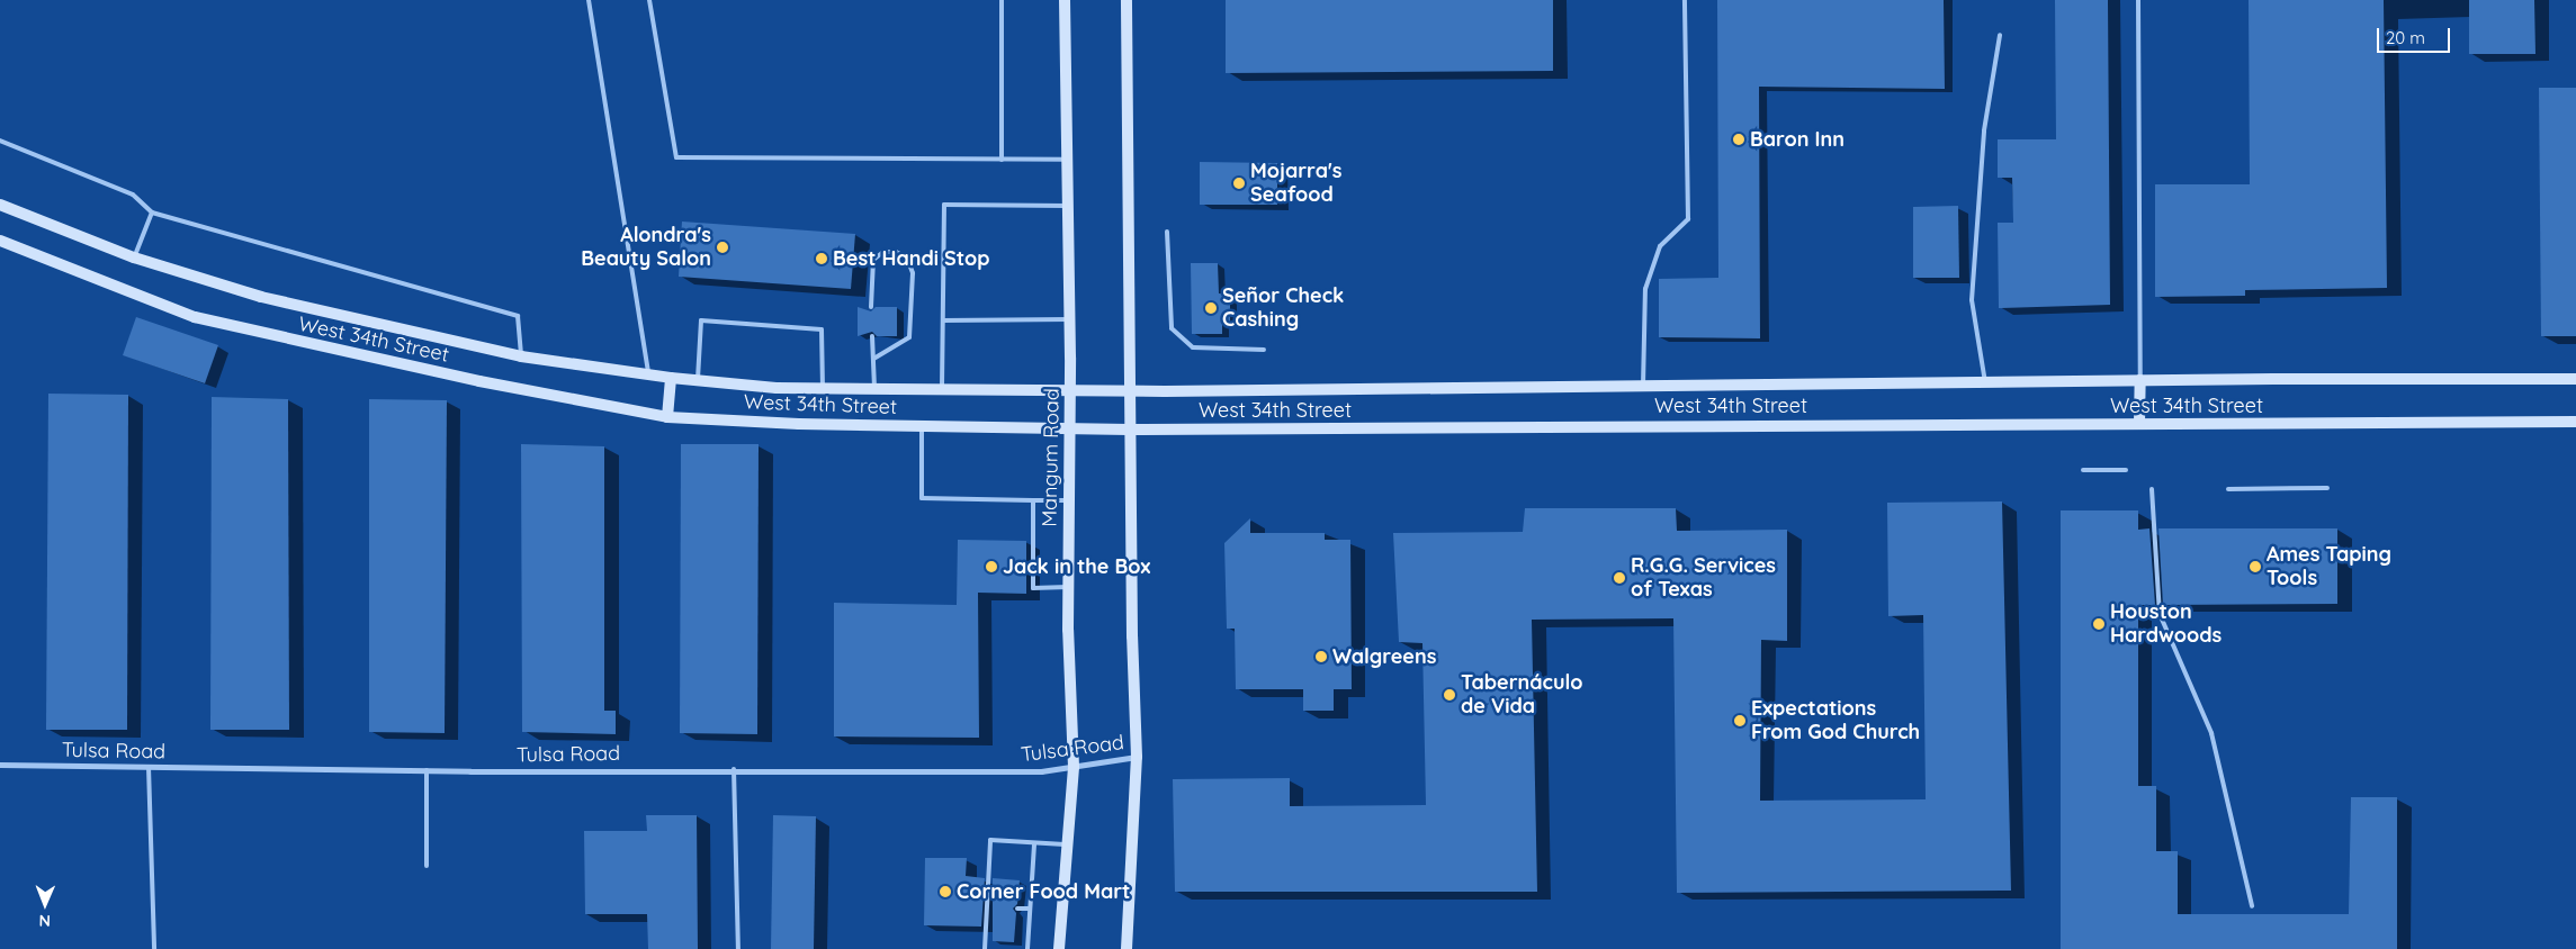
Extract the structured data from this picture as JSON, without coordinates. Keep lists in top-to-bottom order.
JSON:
{
  "streets": {
    "main road": ["West 34th Street", "Mangum Road"],
    "street": ["Tulsa Road"]
  },
  "crossings": [
    ["West 34th Street", "Mangum Road"],
    ["Mangum Road", "Tulsa Road"]
  ],
  "places": [
    "Baron Inn",
    "Mojarra's Seafood",
    "Alondra's Beauty Salon",
    "Best Handi Stop",
    "Señor Check Cashing",
    "Jack in the Box",
    "Ames Taping Tools",
    "R.G.G. Services of Texas",
    "Houston Hardwoods",
    "Walgreens",
    "Tabernáculo de Vida",
    "Expectations From God Church",
    "Corner Food Mart"
  ],
  "scale_bar": "20 m",
  "north": "bottom"
}
